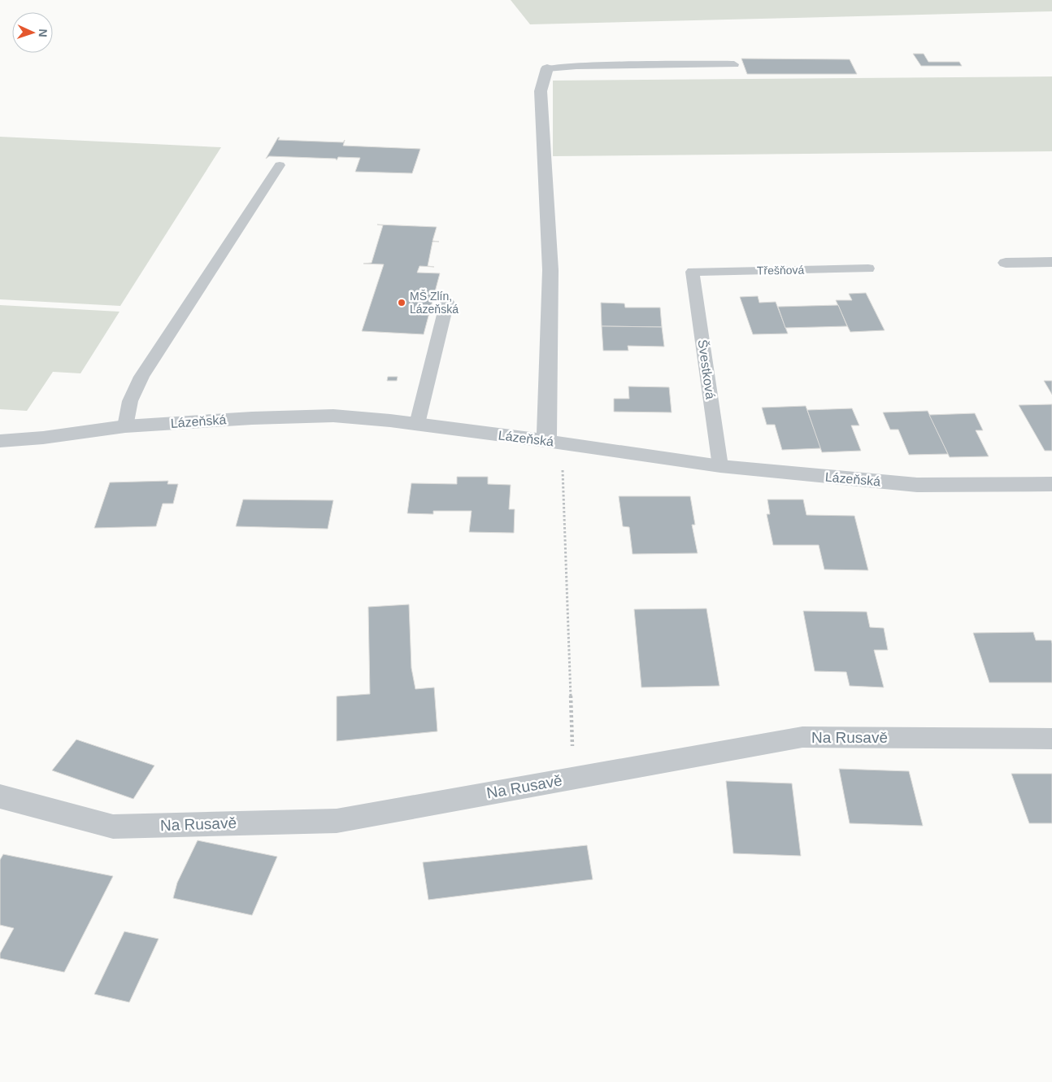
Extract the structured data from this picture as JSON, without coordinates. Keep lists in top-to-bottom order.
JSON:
{
  "streets": {
    "street": ["Lázeňská", "Na Rusavě"],
    "lane": ["Třešňová", "Švestková"]
  },
  "crossings": [
    ["Třešňová", "Švestková"],
    ["Švestková", "Lázeňská"]
  ],
  "places": ["MŠ Zlín, Lázeňská"],
  "north": "right"
}
